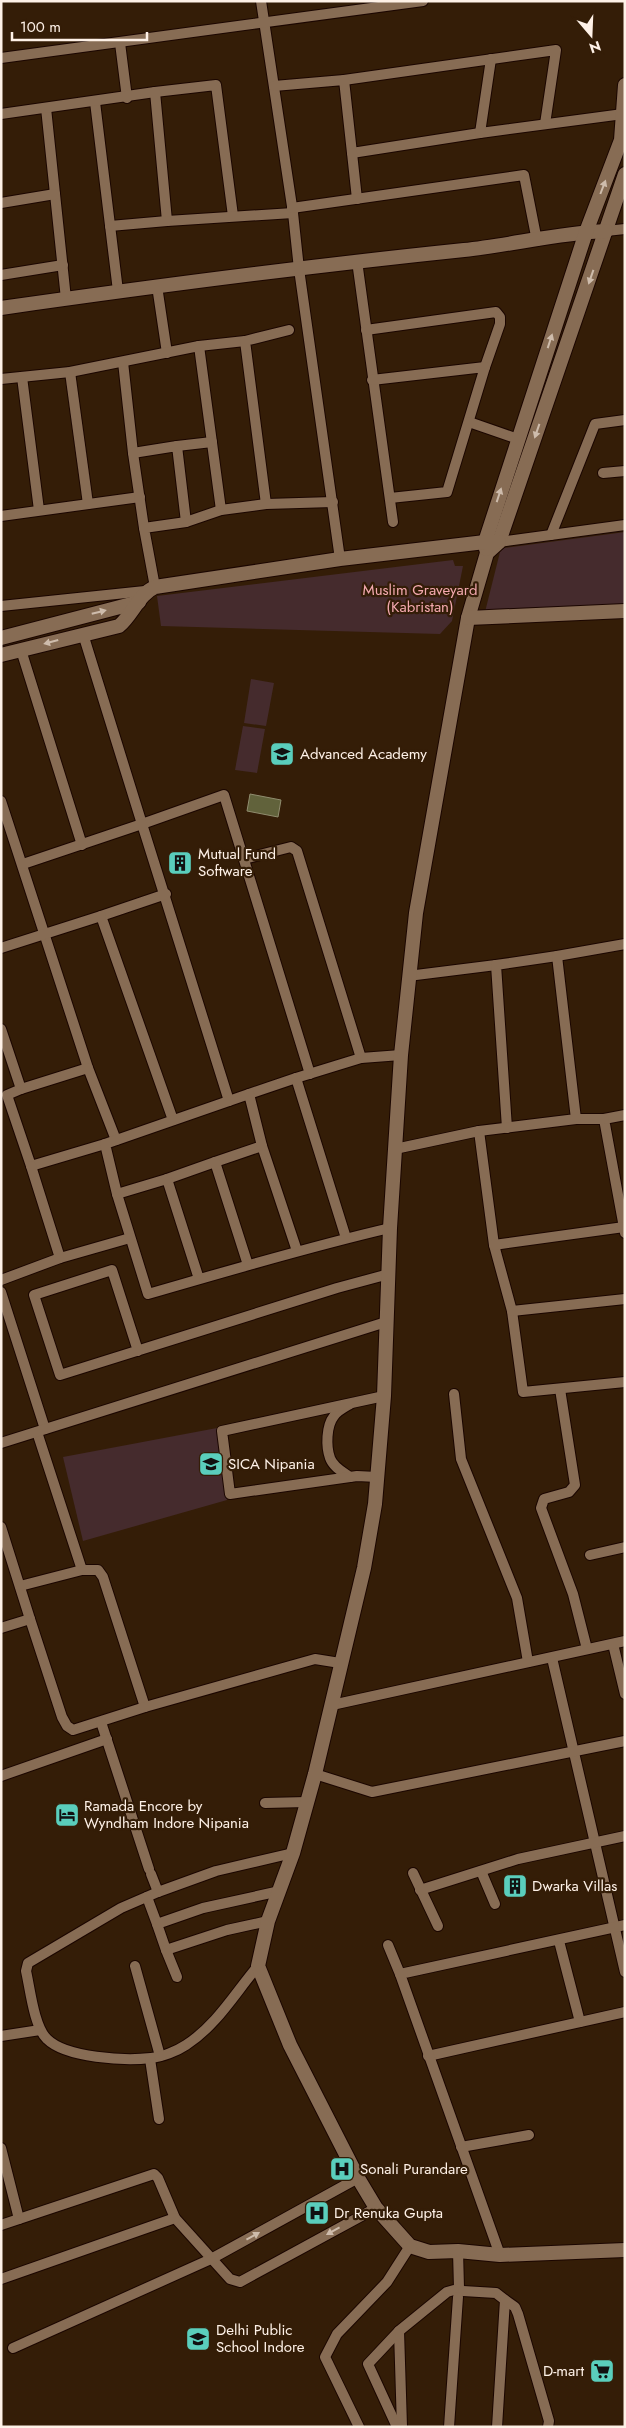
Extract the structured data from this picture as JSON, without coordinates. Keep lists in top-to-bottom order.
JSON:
{
  "parks": ["Muslim Graveyard (Kabristan)"],
  "places": {
    "school or university": ["Advanced Academy", "SICA Nipania", "Delhi Public School Indore"],
    "building": ["Mutual Fund Software", "Dwarka Villas"],
    "hotel": ["Ramada Encore by Wyndham Indore Nipania"],
    "hospital": ["Sonali Purandare", "Dr Renuka Gupta"],
    "supermarket": ["D-mart"]
  },
  "scale_bar": "100 m",
  "north": "bottom"
}
